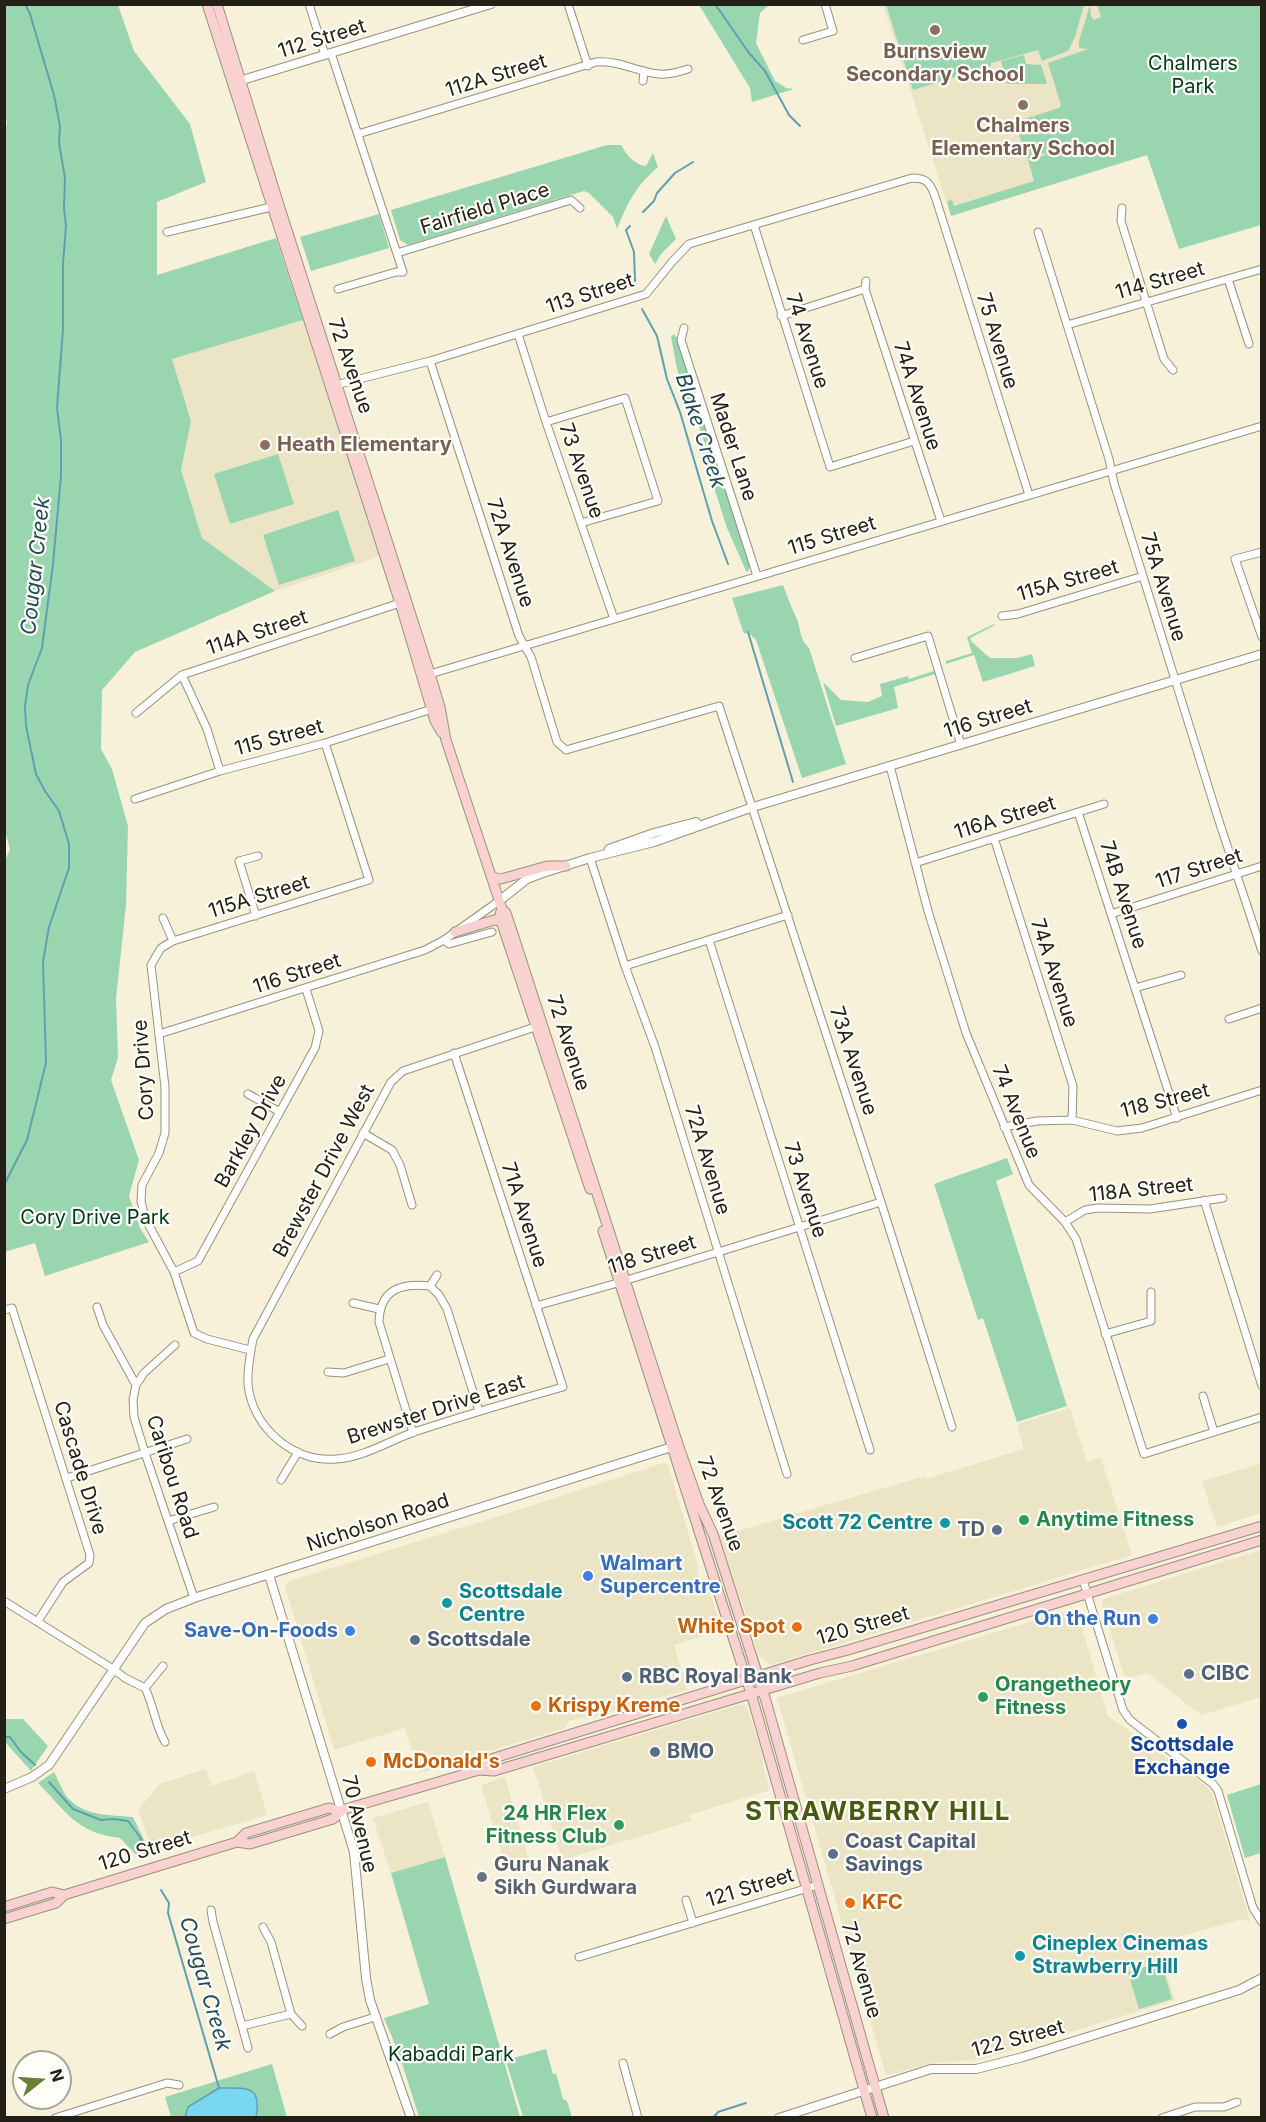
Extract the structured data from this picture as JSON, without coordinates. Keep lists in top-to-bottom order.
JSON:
{
  "streets": {
    "main road": ["72 Avenue", "120 Street"],
    "street": [
      "112 Street",
      "112A Street",
      "Fairfield Place",
      "114 Street",
      "113 Street",
      "74 Avenue",
      "75 Avenue",
      "74A Avenue",
      "Mader Lane",
      "73 Avenue",
      "115 Street",
      "72A Avenue",
      "115A Street",
      "75A Avenue",
      "114A Street",
      "116 Street",
      "116A Street",
      "117 Street",
      "74B Avenue",
      "73A Avenue",
      "Cory Drive",
      "118 Street",
      "Barkley Drive",
      "Brewster Drive West",
      "118A Street",
      "71A Avenue",
      "Brewster Drive East",
      "Cascade Drive",
      "Caribou Road",
      "Nicholson Road",
      "70 Avenue",
      "121 Street",
      "122 Street"
    ]
  },
  "crossings": [
    ["112 Street", "72 Avenue"],
    ["114 Street", "75A Avenue"],
    ["113 Street", "74 Avenue"],
    ["113 Street", "75 Avenue"],
    ["113 Street", "72 Avenue"],
    ["113 Street", "73 Avenue"],
    ["113 Street", "72A Avenue"],
    ["74 Avenue", "74A Avenue"],
    ["74 Avenue", "116 Street"],
    ["74 Avenue", "116A Street"],
    ["74 Avenue", "118 Street"],
    ["74 Avenue", "118A Street"],
    ["75 Avenue", "115 Street"],
    ["72 Avenue", "115 Street"],
    ["72 Avenue", "114A Street"],
    ["72 Avenue", "116 Street"],
    ["72 Avenue", "118 Street"],
    ["72 Avenue", "Brewster Drive West"],
    ["72 Avenue", "Nicholson Road"],
    ["72 Avenue", "120 Street"],
    ["72 Avenue", "121 Street"],
    ["72 Avenue", "122 Street"],
    ["74A Avenue", "115 Street"],
    ["74A Avenue", "116A Street"],
    ["74A Avenue", "118 Street"],
    ["Mader Lane", "115 Street"],
    ["73 Avenue", "115 Street"],
    ["73 Avenue", "118 Street"],
    ["115 Street", "72A Avenue"],
    ["115 Street", "115A Street"],
    ["115 Street", "75A Avenue"],
    ["72A Avenue", "116 Street"],
    ["72A Avenue", "73A Avenue"],
    ["72A Avenue", "118 Street"],
    ["115A Street", "75A Avenue"],
    ["115A Street", "Cory Drive"],
    ["75A Avenue", "116 Street"],
    ["75A Avenue", "117 Street"],
    ["116 Street", "73A Avenue"],
    ["116 Street", "Cory Drive"],
    ["116 Street", "Barkley Drive"],
    ["116A Street", "74B Avenue"],
    ["117 Street", "74B Avenue"],
    ["74B Avenue", "118 Street"],
    ["73A Avenue", "118 Street"],
    ["Cory Drive", "Barkley Drive"],
    ["Cory Drive", "Brewster Drive West"],
    ["Cory Drive", "Brewster Drive East"],
    ["118 Street", "71A Avenue"],
    ["Brewster Drive West", "71A Avenue"],
    ["Brewster Drive West", "Brewster Drive East"],
    ["71A Avenue", "Brewster Drive East"],
    ["Caribou Road", "Nicholson Road"],
    ["Nicholson Road", "70 Avenue"],
    ["120 Street", "70 Avenue"]
  ],
  "districts": ["STRAWBERRY HILL"],
  "water": ["Blake Creek", "Cougar Creek"],
  "parks": ["Chalmers Park", "Cory Drive Park", "Kabaddi Park"],
  "places": [
    "Burnsview Secondary School",
    "Chalmers Elementary School",
    "Heath Elementary",
    "Anytime Fitness",
    "Scott 72 Centre",
    "TD",
    "Walmart Supercentre",
    "Scottsdale Centre",
    "On the Run",
    "White Spot",
    "Save-On-Foods",
    "Scottsdale",
    "CIBC",
    "RBC Royal Bank",
    "Orangetheory Fitness",
    "Krispy Kreme",
    "Scottsdale Exchange",
    "BMO",
    "McDonald's",
    "24 HR Flex Fitness Club",
    "Coast Capital Savings",
    "Guru Nanak Sikh Gurdwara",
    "KFC",
    "Cineplex Cinemas Strawberry Hill"
  ],
  "north": "right"
}
